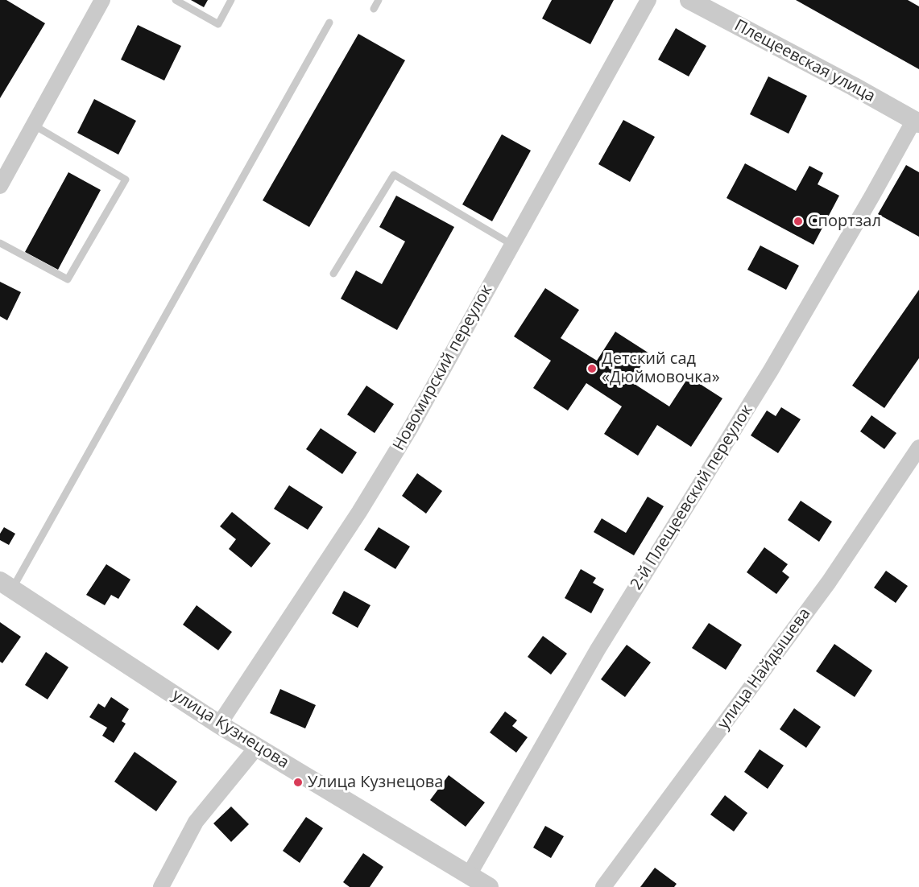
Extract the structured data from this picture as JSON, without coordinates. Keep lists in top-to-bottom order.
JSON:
{
  "streets": {
    "street": [
      "Плещеевская улица",
      "Новомирский переулок",
      "2-й Плещеевский переулок",
      "улица Найдышева",
      "улица Кузнецова"
    ]
  },
  "crossings": [
    ["Плещеевская улица", "2-й Плещеевский переулок"],
    ["Новомирский переулок", "улица Кузнецова"],
    ["2-й Плещеевский переулок", "улица Кузнецова"]
  ],
  "places": ["Спортзал", "Детский сад «Дюймовочка»", "Улица Кузнецова"]
}
